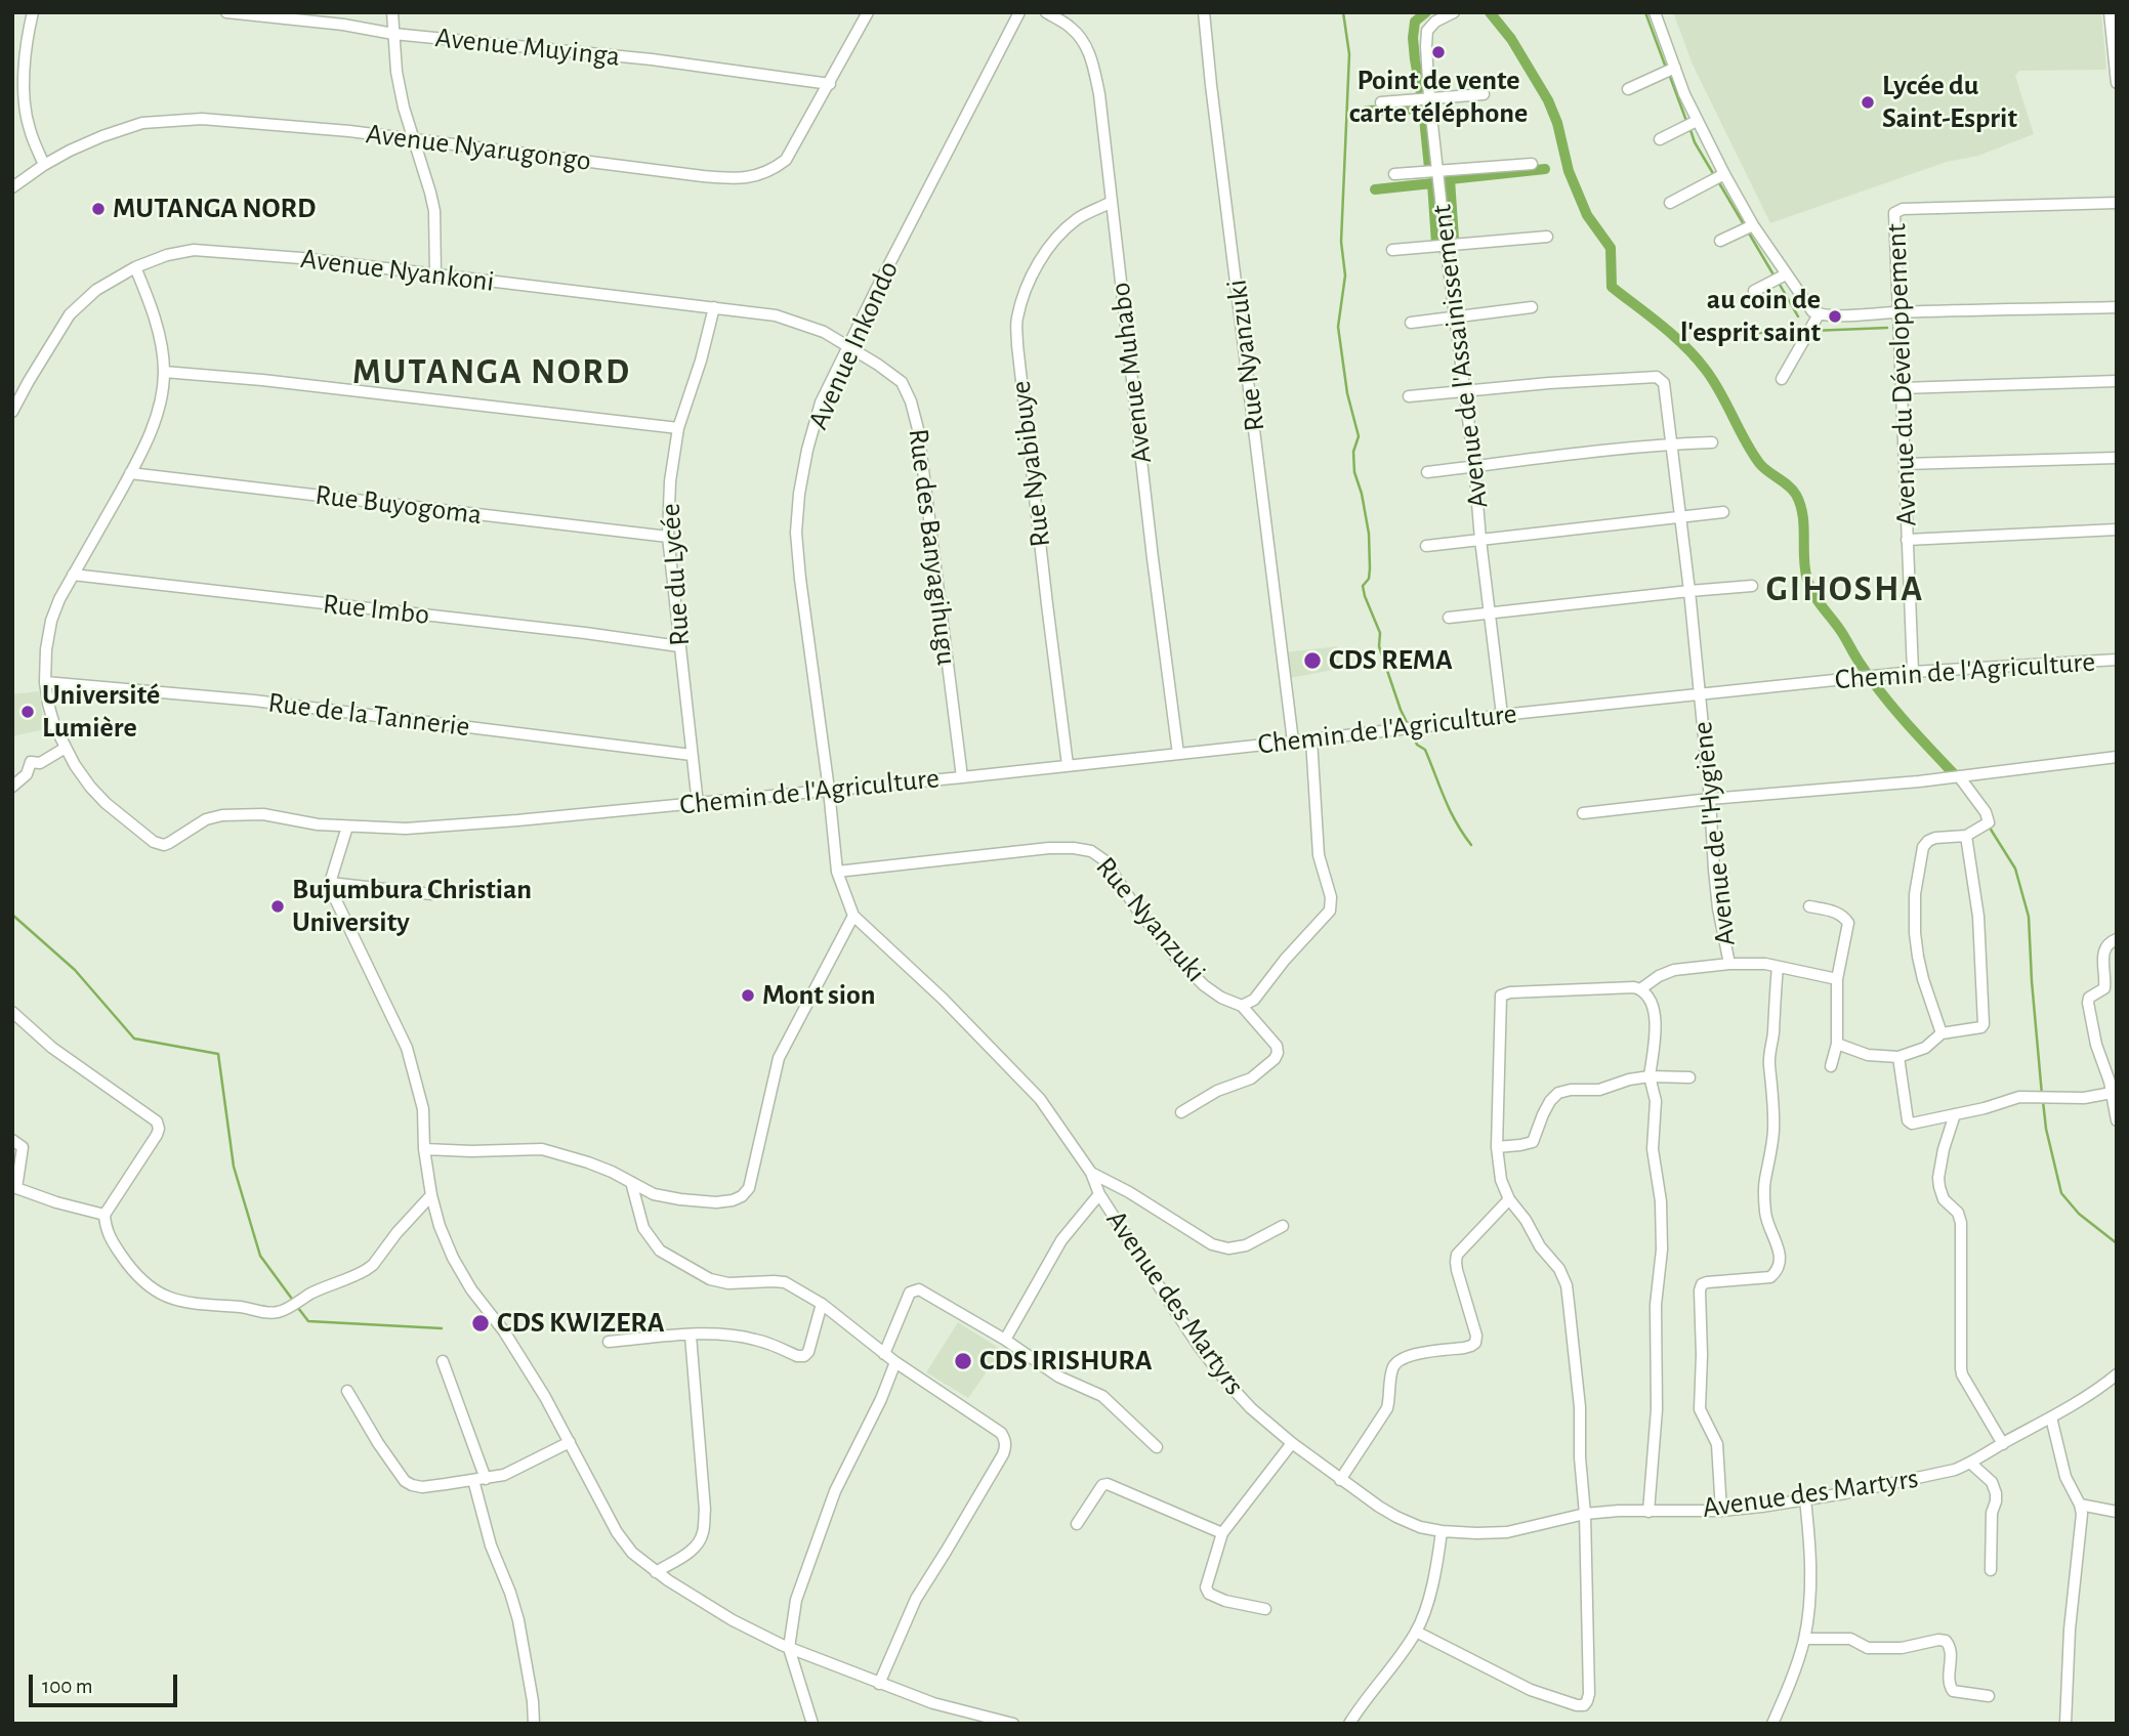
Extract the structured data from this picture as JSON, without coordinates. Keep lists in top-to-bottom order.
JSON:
{
  "streets": {
    "street": [
      "Avenue Muyinga",
      "Avenue Nyarugongo",
      "Avenue Nyankoni",
      "Avenue Inkondo",
      "Rue Nyanzuki",
      "Avenue de l'Assainissement",
      "Avenue Muhabo",
      "Avenue du Développement",
      "Rue Nyabibuye",
      "Rue Buyogoma",
      "Rue des Banyagihugu",
      "Rue du Lycée",
      "Rue Imbo",
      "Chemin de l'Agriculture",
      "Rue de la Tannerie",
      "Avenue de l'Hygiène",
      "Avenue des Martyrs"
    ]
  },
  "crossings": [
    ["Avenue Muyinga", "Avenue Nyarugongo"],
    ["Avenue Nyankoni", "Avenue Inkondo"],
    ["Avenue Nyankoni", "Rue des Banyagihugu"],
    ["Avenue Nyankoni", "Rue du Lycée"],
    ["Avenue Nyankoni", "Chemin de l'Agriculture"],
    ["Avenue Inkondo", "Rue des Banyagihugu"],
    ["Avenue Inkondo", "Chemin de l'Agriculture"],
    ["Avenue Inkondo", "Avenue des Martyrs"],
    ["Rue Nyanzuki", "Chemin de l'Agriculture"],
    ["Rue Nyanzuki", "Avenue des Martyrs"],
    ["Avenue de l'Assainissement", "Chemin de l'Agriculture"],
    ["Avenue de l'Assainissement", "Avenue de l'Hygiène"],
    ["Avenue Muhabo", "Rue Nyabibuye"],
    ["Avenue Muhabo", "Chemin de l'Agriculture"],
    ["Avenue du Développement", "Chemin de l'Agriculture"],
    ["Rue Nyabibuye", "Chemin de l'Agriculture"],
    ["Rue Buyogoma", "Rue du Lycée"],
    ["Rue Buyogoma", "Chemin de l'Agriculture"],
    ["Rue des Banyagihugu", "Chemin de l'Agriculture"],
    ["Rue du Lycée", "Rue Imbo"],
    ["Rue du Lycée", "Chemin de l'Agriculture"],
    ["Rue du Lycée", "Rue de la Tannerie"],
    ["Rue Imbo", "Chemin de l'Agriculture"],
    ["Chemin de l'Agriculture", "Rue de la Tannerie"],
    ["Chemin de l'Agriculture", "Avenue de l'Hygiène"],
    ["Chemin de l'Agriculture", "Avenue des Martyrs"],
    ["Avenue de l'Hygiène", "Avenue des Martyrs"]
  ],
  "districts": ["MUTANGA NORD", "GIHOSHA"],
  "places": [
    "Point de vente carte téléphone",
    "Lycée du Saint-Esprit",
    "MUTANGA NORD",
    "au coin de l'esprit saint",
    "CDS REMA",
    "Université Lumière",
    "Bujumbura Christian University",
    "Mont sion",
    "CDS KWIZERA",
    "CDS IRISHURA"
  ],
  "scale_bar": "100 m"
}
